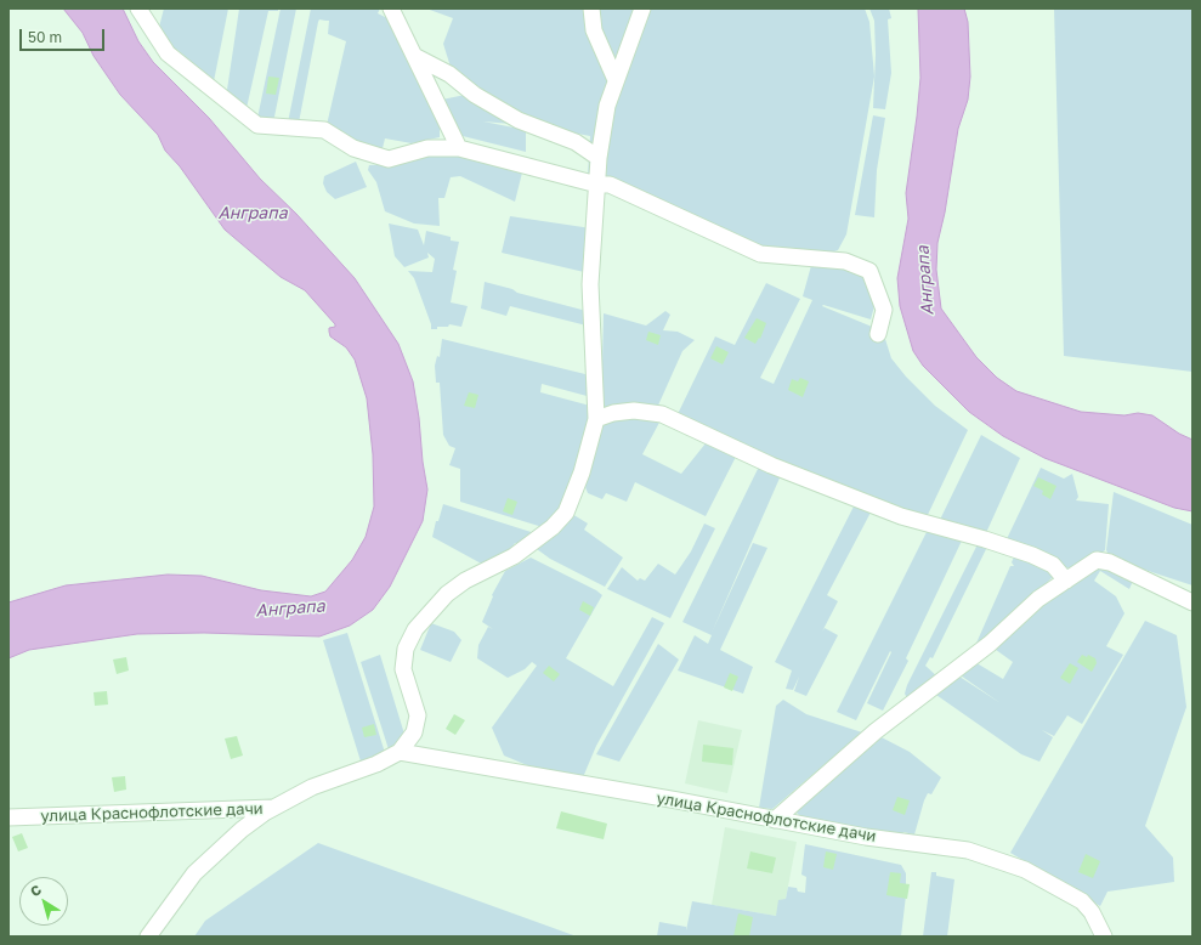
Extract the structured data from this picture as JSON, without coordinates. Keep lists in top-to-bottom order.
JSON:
{
  "streets": {
    "street": ["улица Краснофлотские дачи"]
  },
  "water": ["Анграпа"],
  "scale_bar": "50 m",
  "north": "top left"
}
